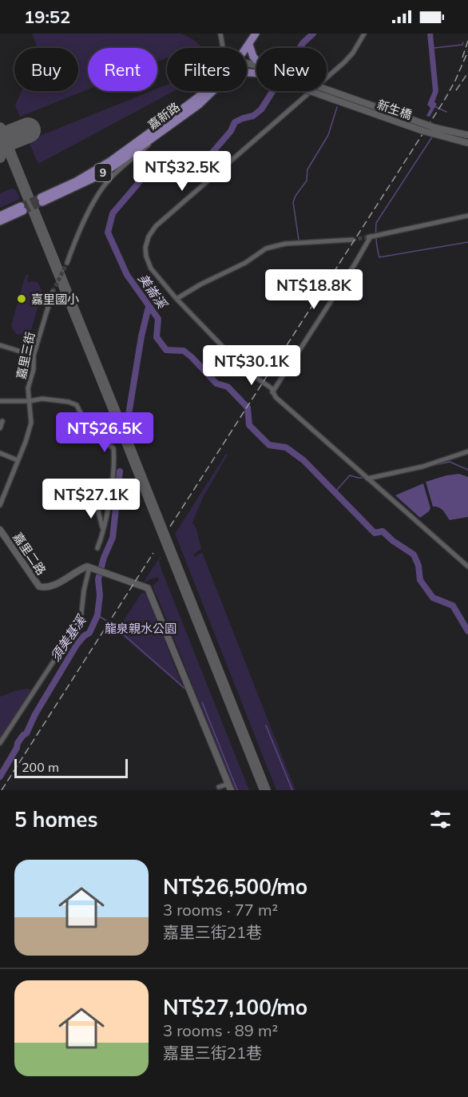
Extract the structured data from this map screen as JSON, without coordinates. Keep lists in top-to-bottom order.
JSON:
{
  "streets": {
    "main road": ["嘉新路", "9"],
    "street": ["新生橋", "嘉里三街", "嘉里二路"]
  },
  "water": ["美崙溪", "須美基溪"],
  "parks": ["龍泉親水公園"],
  "places": ["嘉里國小"],
  "scale_bar": "200 m",
  "page": {
    "status": "19:52",
    "chip": [
      "Buy",
      "Rent",
      "Filters",
      "New"
    ],
    "price": [
      "NT$32.5K",
      "NT$18.8K",
      "NT$30.1K",
      "NT$26.5K",
      "NT$27.1K"
    ],
    "scale": "200 m",
    "heading": "5 homes",
    "list": [
      {
        "name": "NT$26,500/mo",
        "note": "3 rooms · 77 m² · 嘉里三街21巷"
      },
      {
        "name": "NT$27,100/mo",
        "note": "3 rooms · 89 m² · 嘉里三街21巷"
      }
    ]
  }
}
